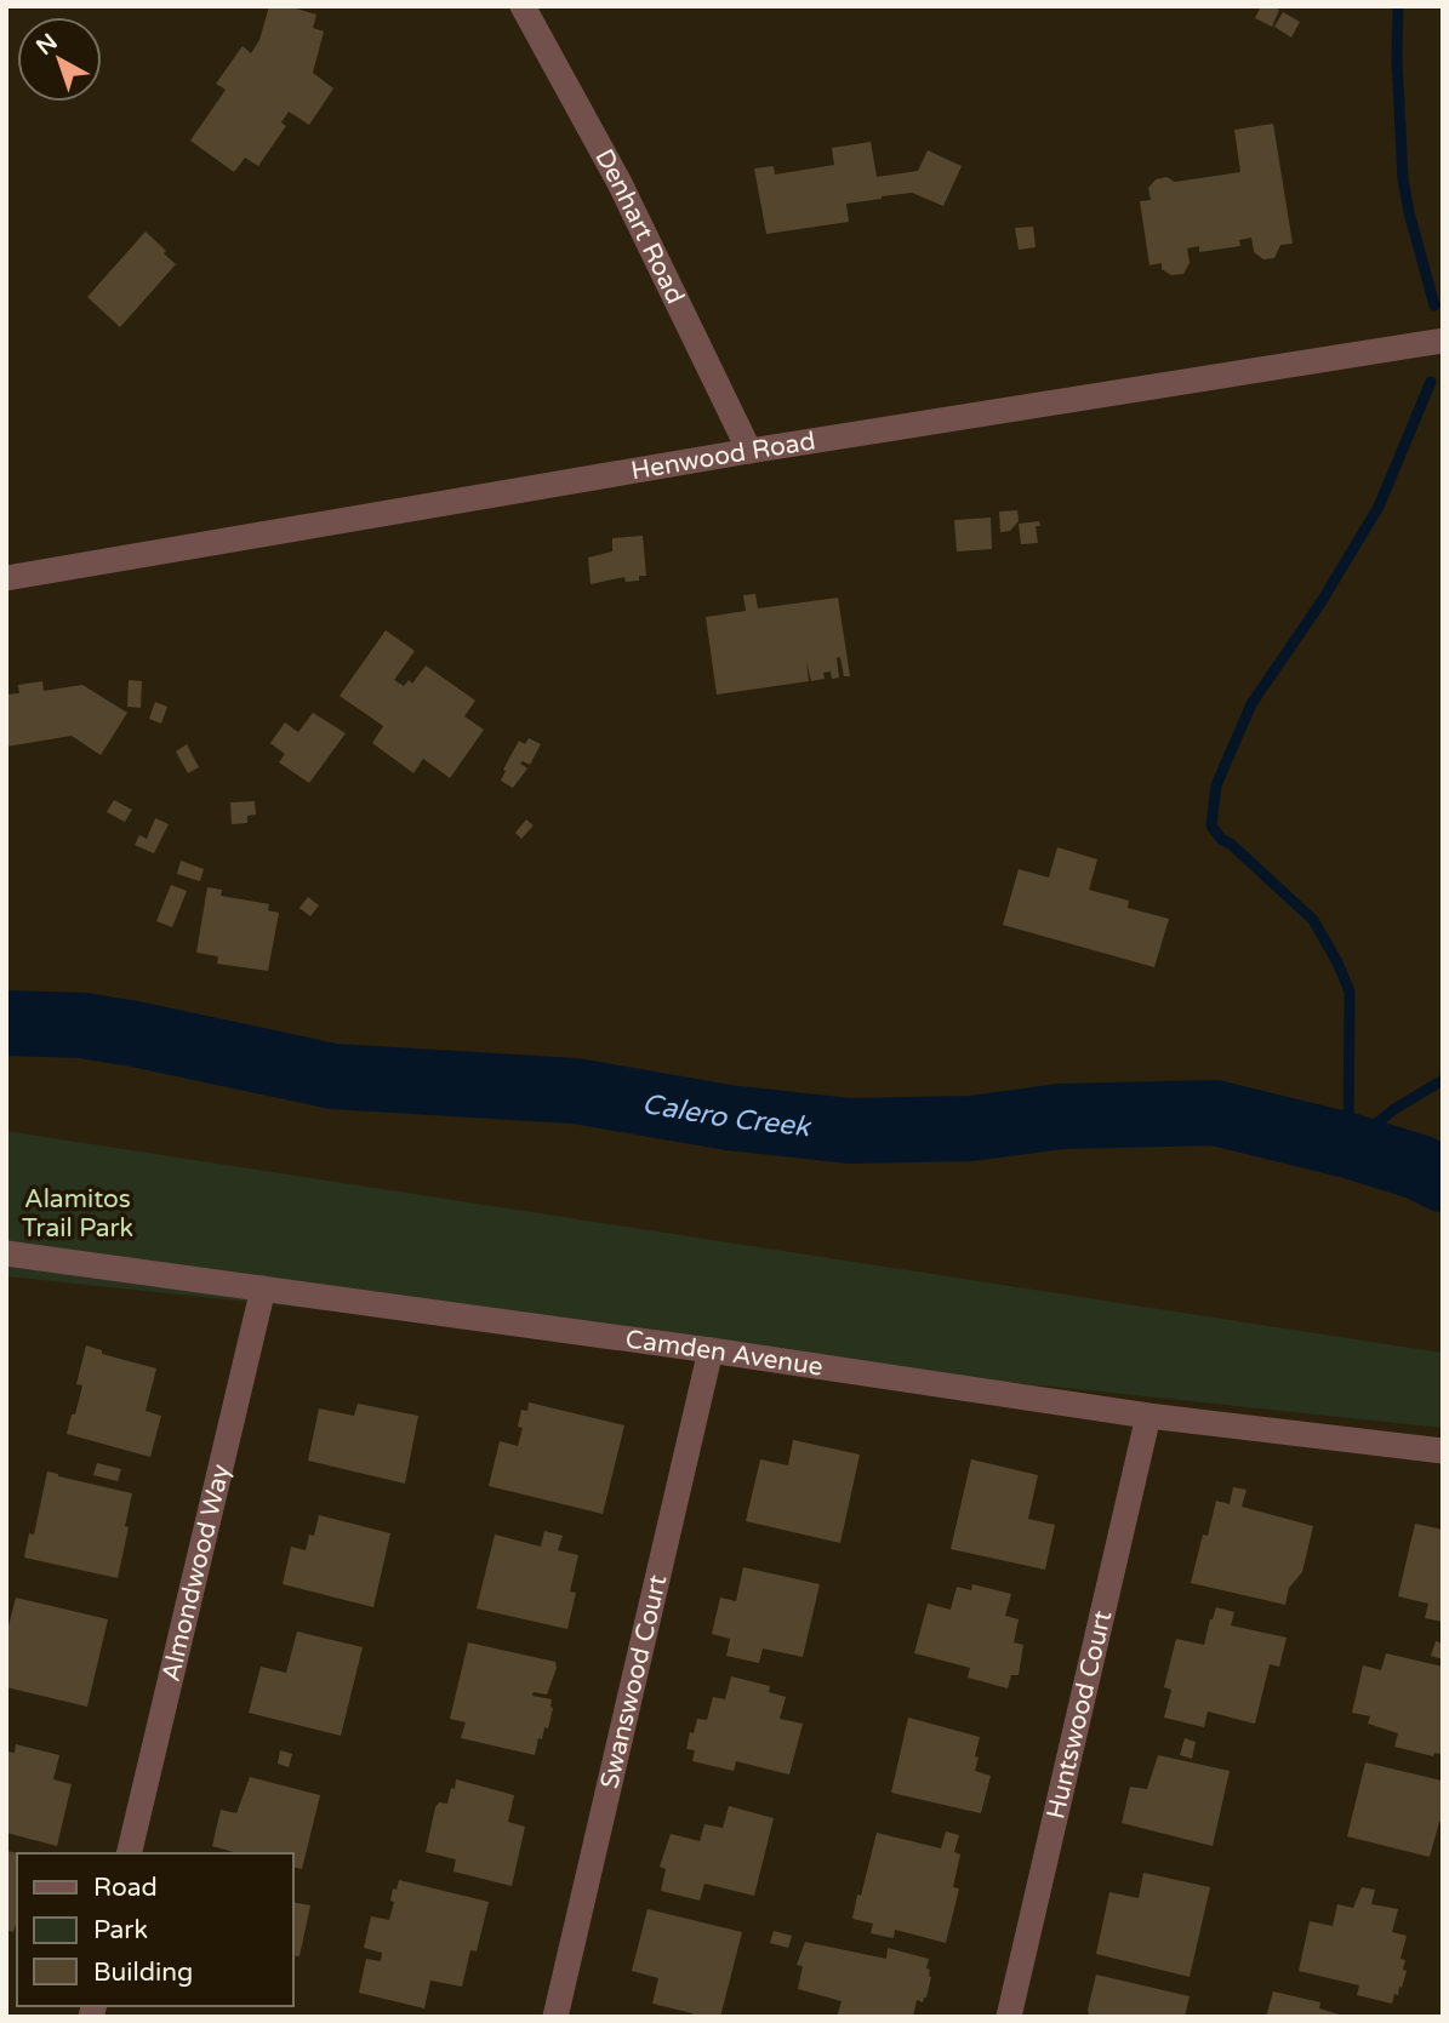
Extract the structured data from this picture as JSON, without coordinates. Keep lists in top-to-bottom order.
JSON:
{
  "streets": {
    "street": [
      "Denhart Road",
      "Henwood Road",
      "Camden Avenue",
      "Almondwood Way",
      "Swanswood Court",
      "Huntswood Court"
    ]
  },
  "crossings": [
    ["Denhart Road", "Henwood Road"],
    ["Camden Avenue", "Almondwood Way"],
    ["Camden Avenue", "Swanswood Court"],
    ["Camden Avenue", "Huntswood Court"]
  ],
  "water": ["Calero Creek"],
  "parks": ["Alamitos Trail Park"],
  "legend": ["Road", "Park", "Building"],
  "north": "top left"
}
